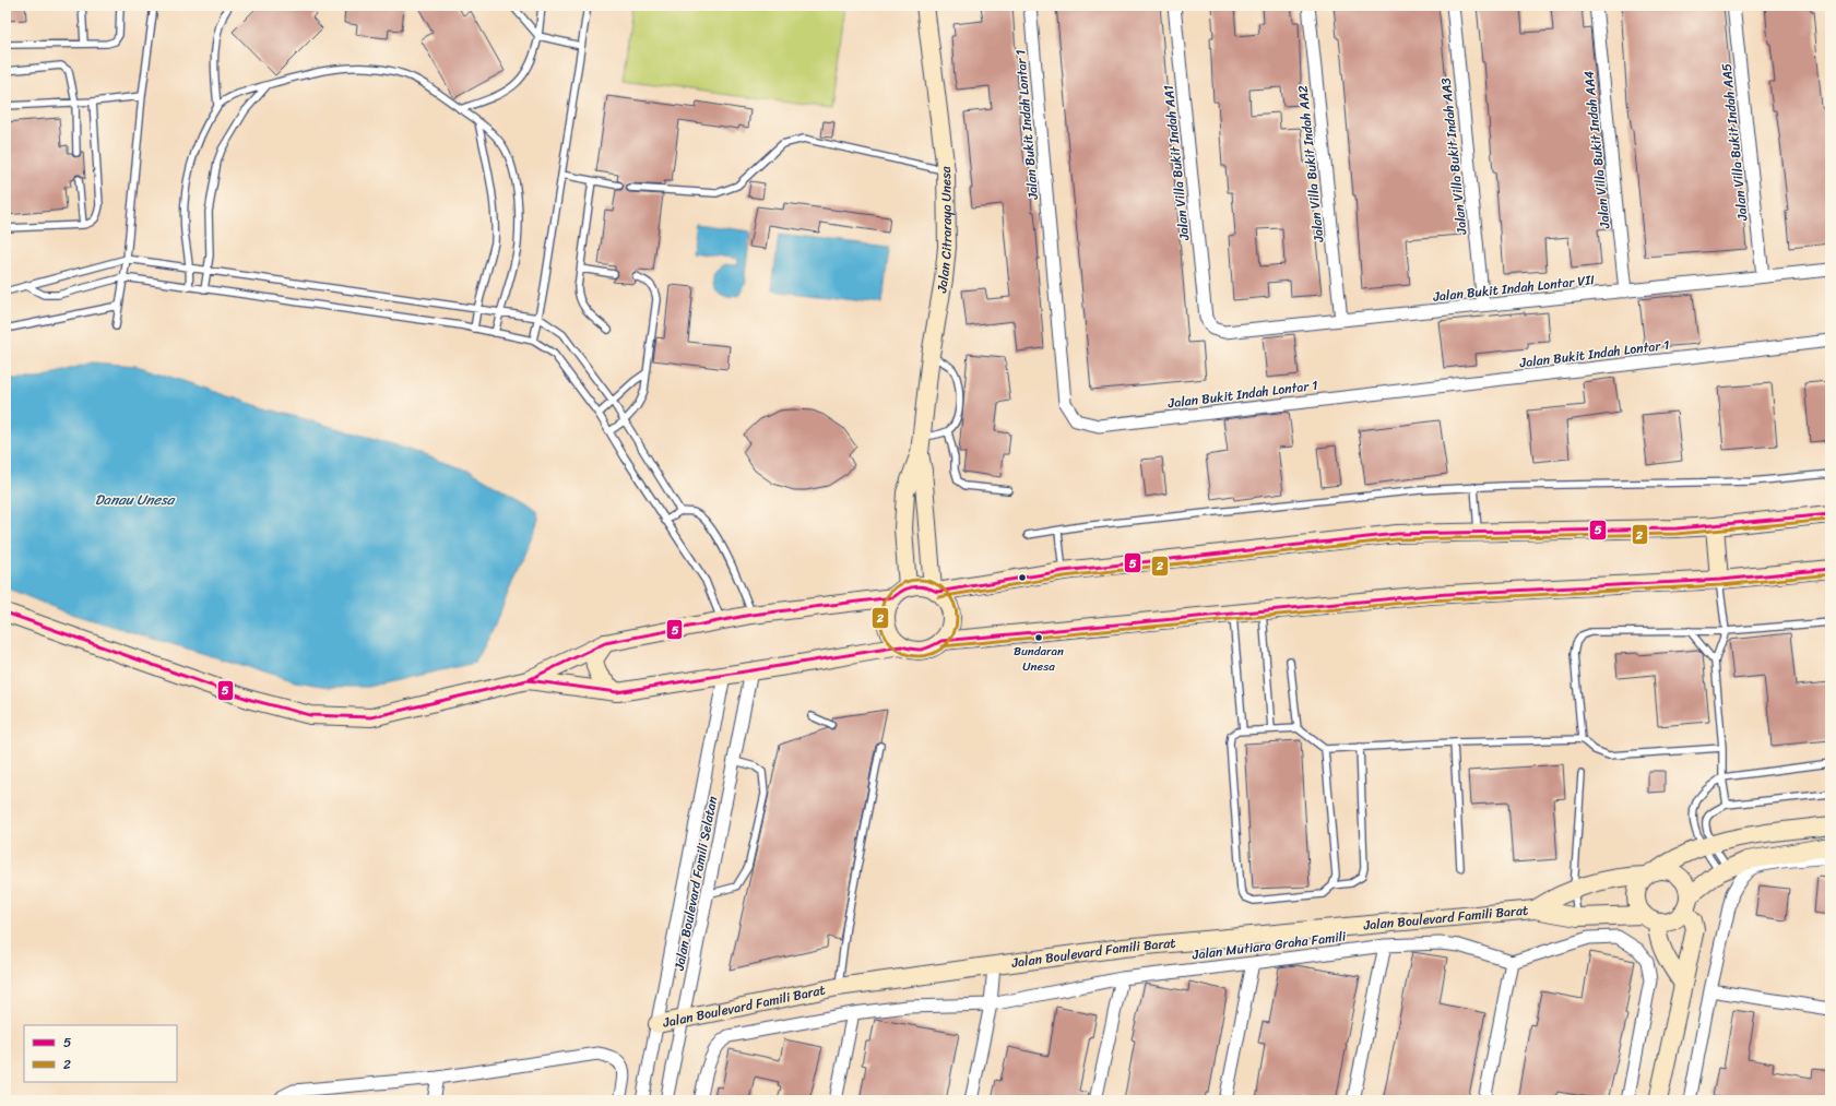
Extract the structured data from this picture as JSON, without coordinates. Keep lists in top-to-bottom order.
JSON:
{
  "streets": {
    "main road": ["Jalan Citraraya Unesa", "Jalan Boulevard Famili Barat"],
    "street": [
      "Jalan Bukit Indah Lontar 1",
      "Jalan Villa Bukit Indah AA5",
      "Jalan Villa Bukit Indah AA4",
      "Jalan Villa Bukit Indah AA3",
      "Jalan Villa Bukit Indah AA1",
      "Jalan Villa Bukit Indah AA2",
      "Jalan Bukit Indah Lontar VII",
      "Jalan Boulevard Famili Selatan",
      "Jalan Mutiara Graha Famili"
    ]
  },
  "crossings": [
    ["Jalan Villa Bukit Indah AA5", "Jalan Bukit Indah Lontar VII"],
    ["Jalan Villa Bukit Indah AA4", "Jalan Bukit Indah Lontar VII"],
    ["Jalan Villa Bukit Indah AA3", "Jalan Bukit Indah Lontar VII"],
    ["Jalan Villa Bukit Indah AA1", "Jalan Bukit Indah Lontar VII"],
    ["Jalan Villa Bukit Indah AA2", "Jalan Bukit Indah Lontar VII"],
    ["Jalan Boulevard Famili Selatan", "Jalan Boulevard Famili Barat"]
  ],
  "water": ["Danau Unesa"],
  "places": ["Bundaran Unesa"],
  "lines": ["transit line 5", "transit line 2"],
  "legend": ["5", "2"]
}
